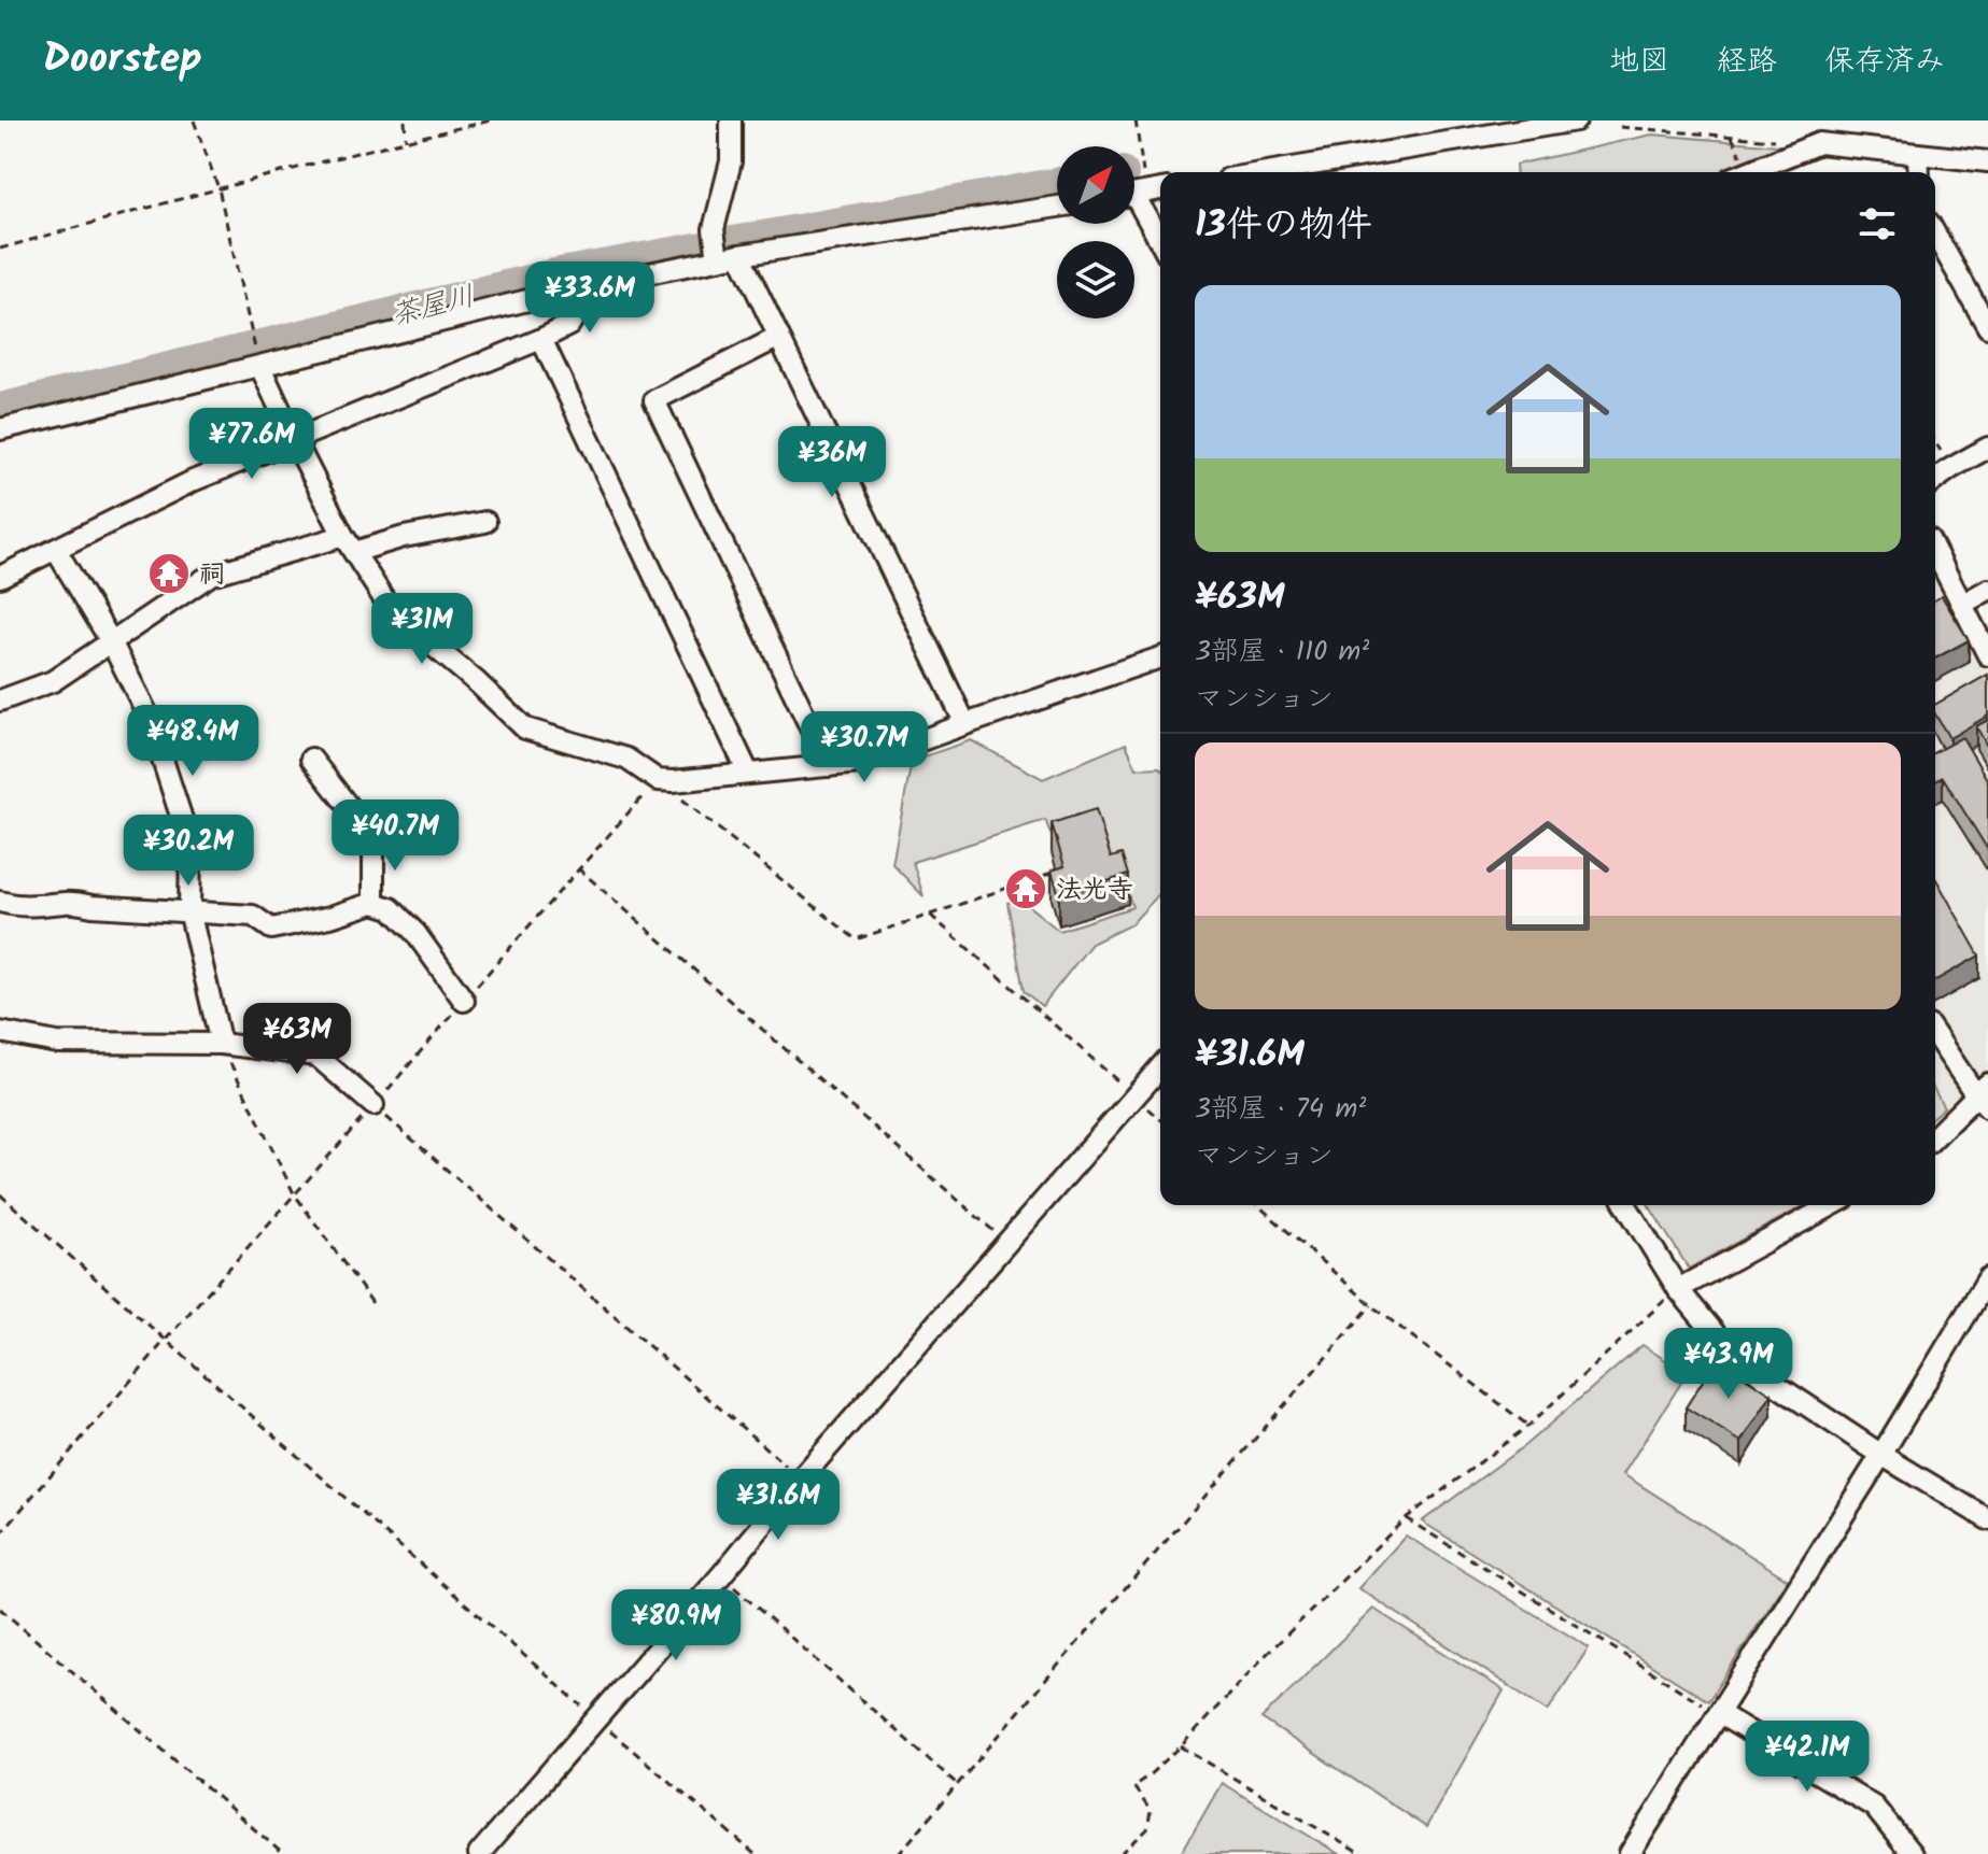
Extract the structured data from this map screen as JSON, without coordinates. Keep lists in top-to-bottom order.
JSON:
{
  "water": ["茶屋川"],
  "places": {
    "temple": ["祠", "法光寺"]
  },
  "north": "top right",
  "page": {
    "header": "Doorstep",
    "nav": ["地図", "経路", "保存済み"],
    "heading": "13件の物件",
    "price": [
      "¥33.6M",
      "¥77.6M",
      "¥36M",
      "¥31M",
      "¥48.4M",
      "¥30.7M",
      "¥40.7M",
      "¥30.2M",
      "¥63M",
      "¥43.9M",
      "¥31.6M",
      "¥80.9M",
      "¥42.1M"
    ],
    "list": [
      {
        "name": "¥63M",
        "note": "3部屋 · 110 m² · マンション"
      },
      {
        "name": "¥31.6M",
        "note": "3部屋 · 74 m² · マンション"
      }
    ]
  }
}
